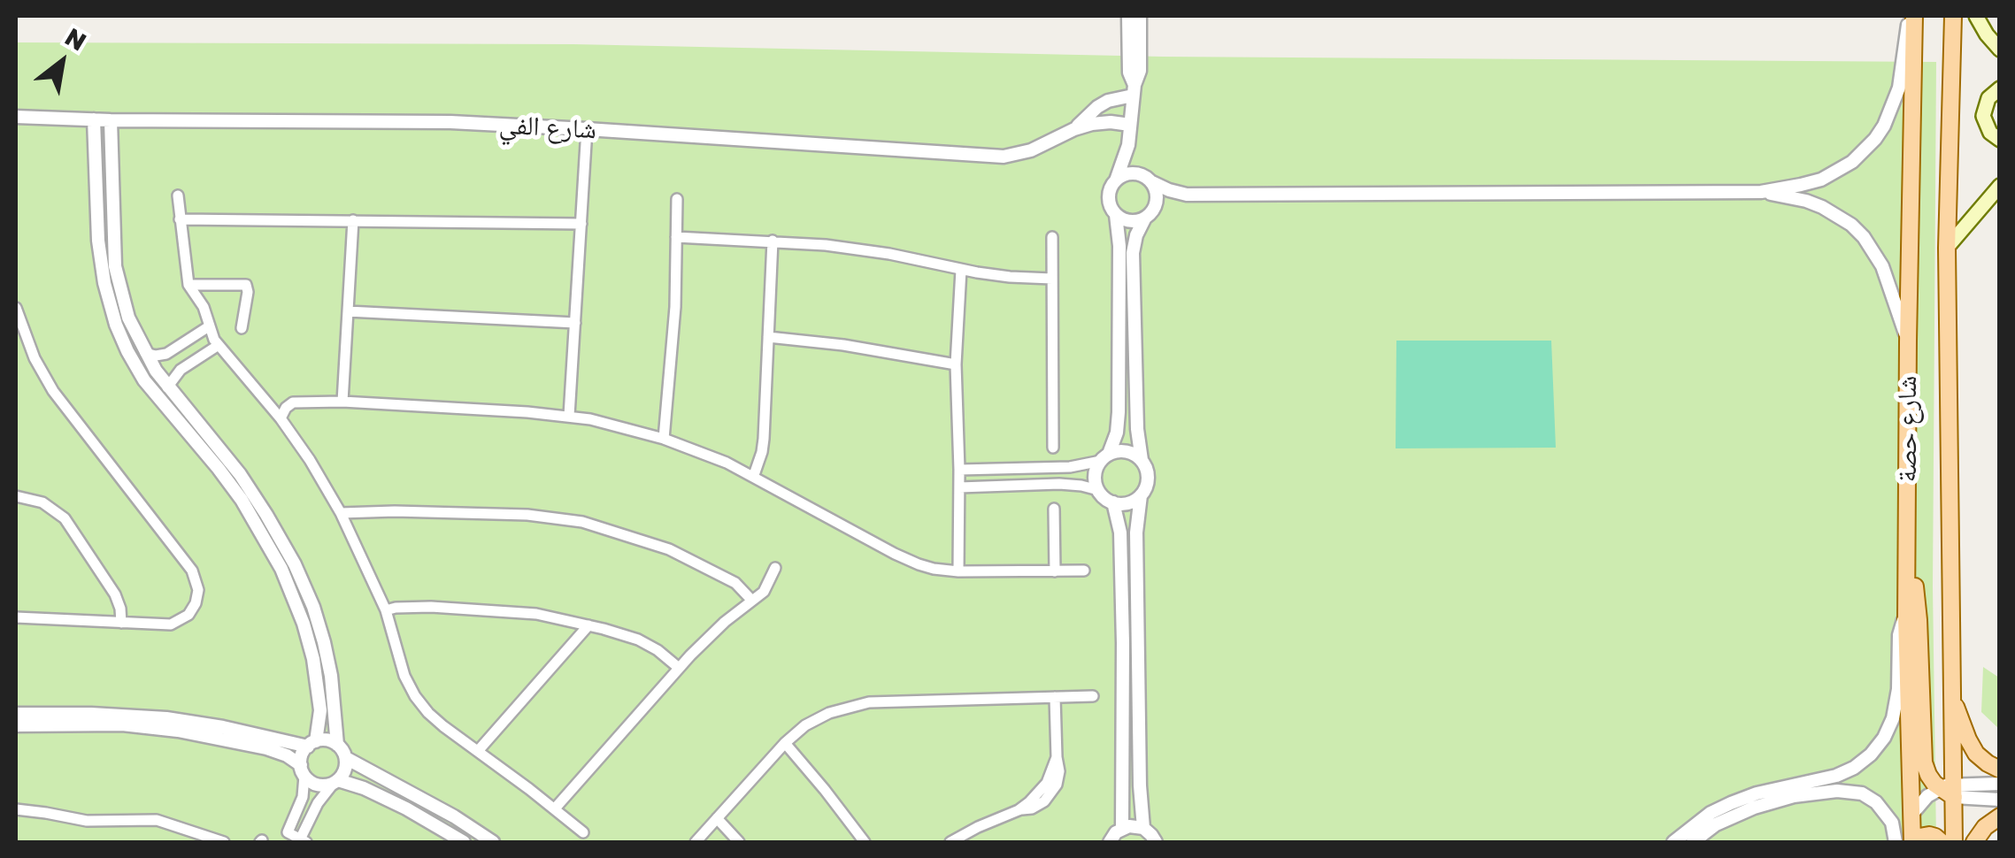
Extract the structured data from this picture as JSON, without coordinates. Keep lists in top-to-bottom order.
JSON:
{
  "streets": {
    "main road": ["شارع حصة"],
    "street": ["شارع الفي"]
  },
  "north": "top right"
}
